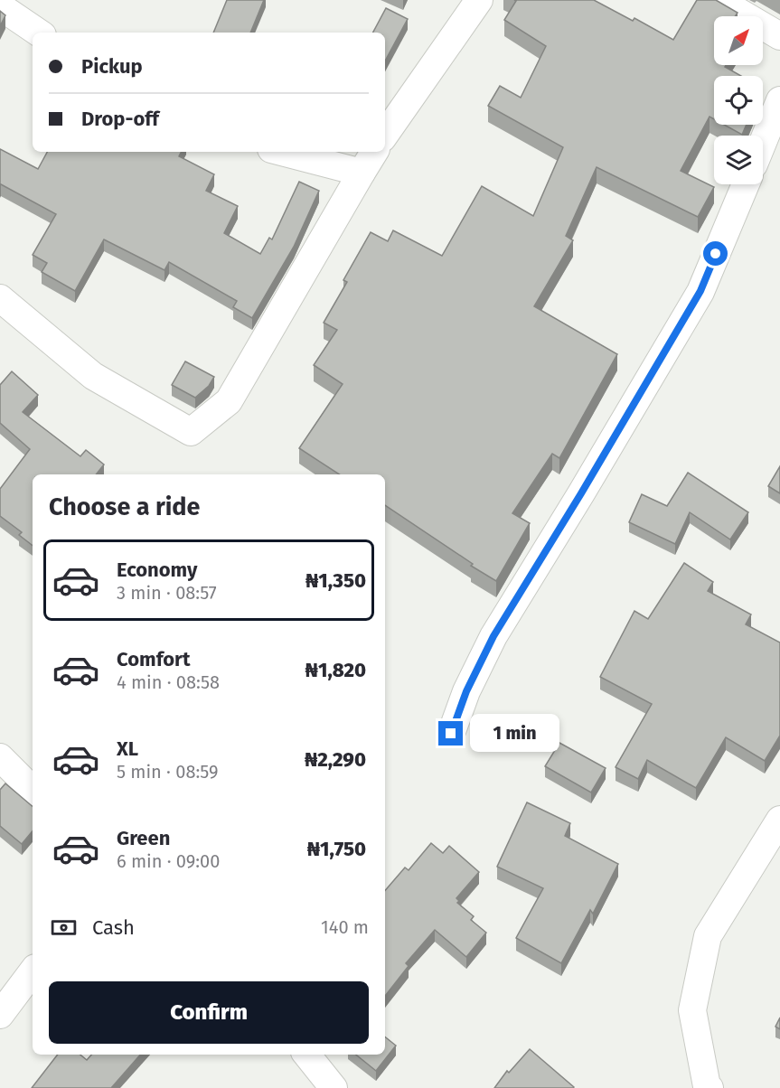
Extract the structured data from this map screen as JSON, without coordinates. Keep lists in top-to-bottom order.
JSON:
{
  "north": "top right",
  "page": {
    "banner": ["Pickup", "Drop-off"],
    "heading": "Choose a ride",
    "list": [
      {
        "name": "Economy",
        "note": "3 min · 08:57",
        "value": "₦1,350"
      },
      {
        "name": "Comfort",
        "note": "4 min · 08:58",
        "value": "₦1,820"
      },
      {
        "name": "XL",
        "note": "5 min · 08:59",
        "value": "₦2,290"
      },
      {
        "name": "Green",
        "note": "6 min · 09:00",
        "value": "₦1,750"
      }
    ],
    "bubble": "1 min",
    "pay": ["Cash", "140 m"],
    "buttons": "Confirm"
  }
}
